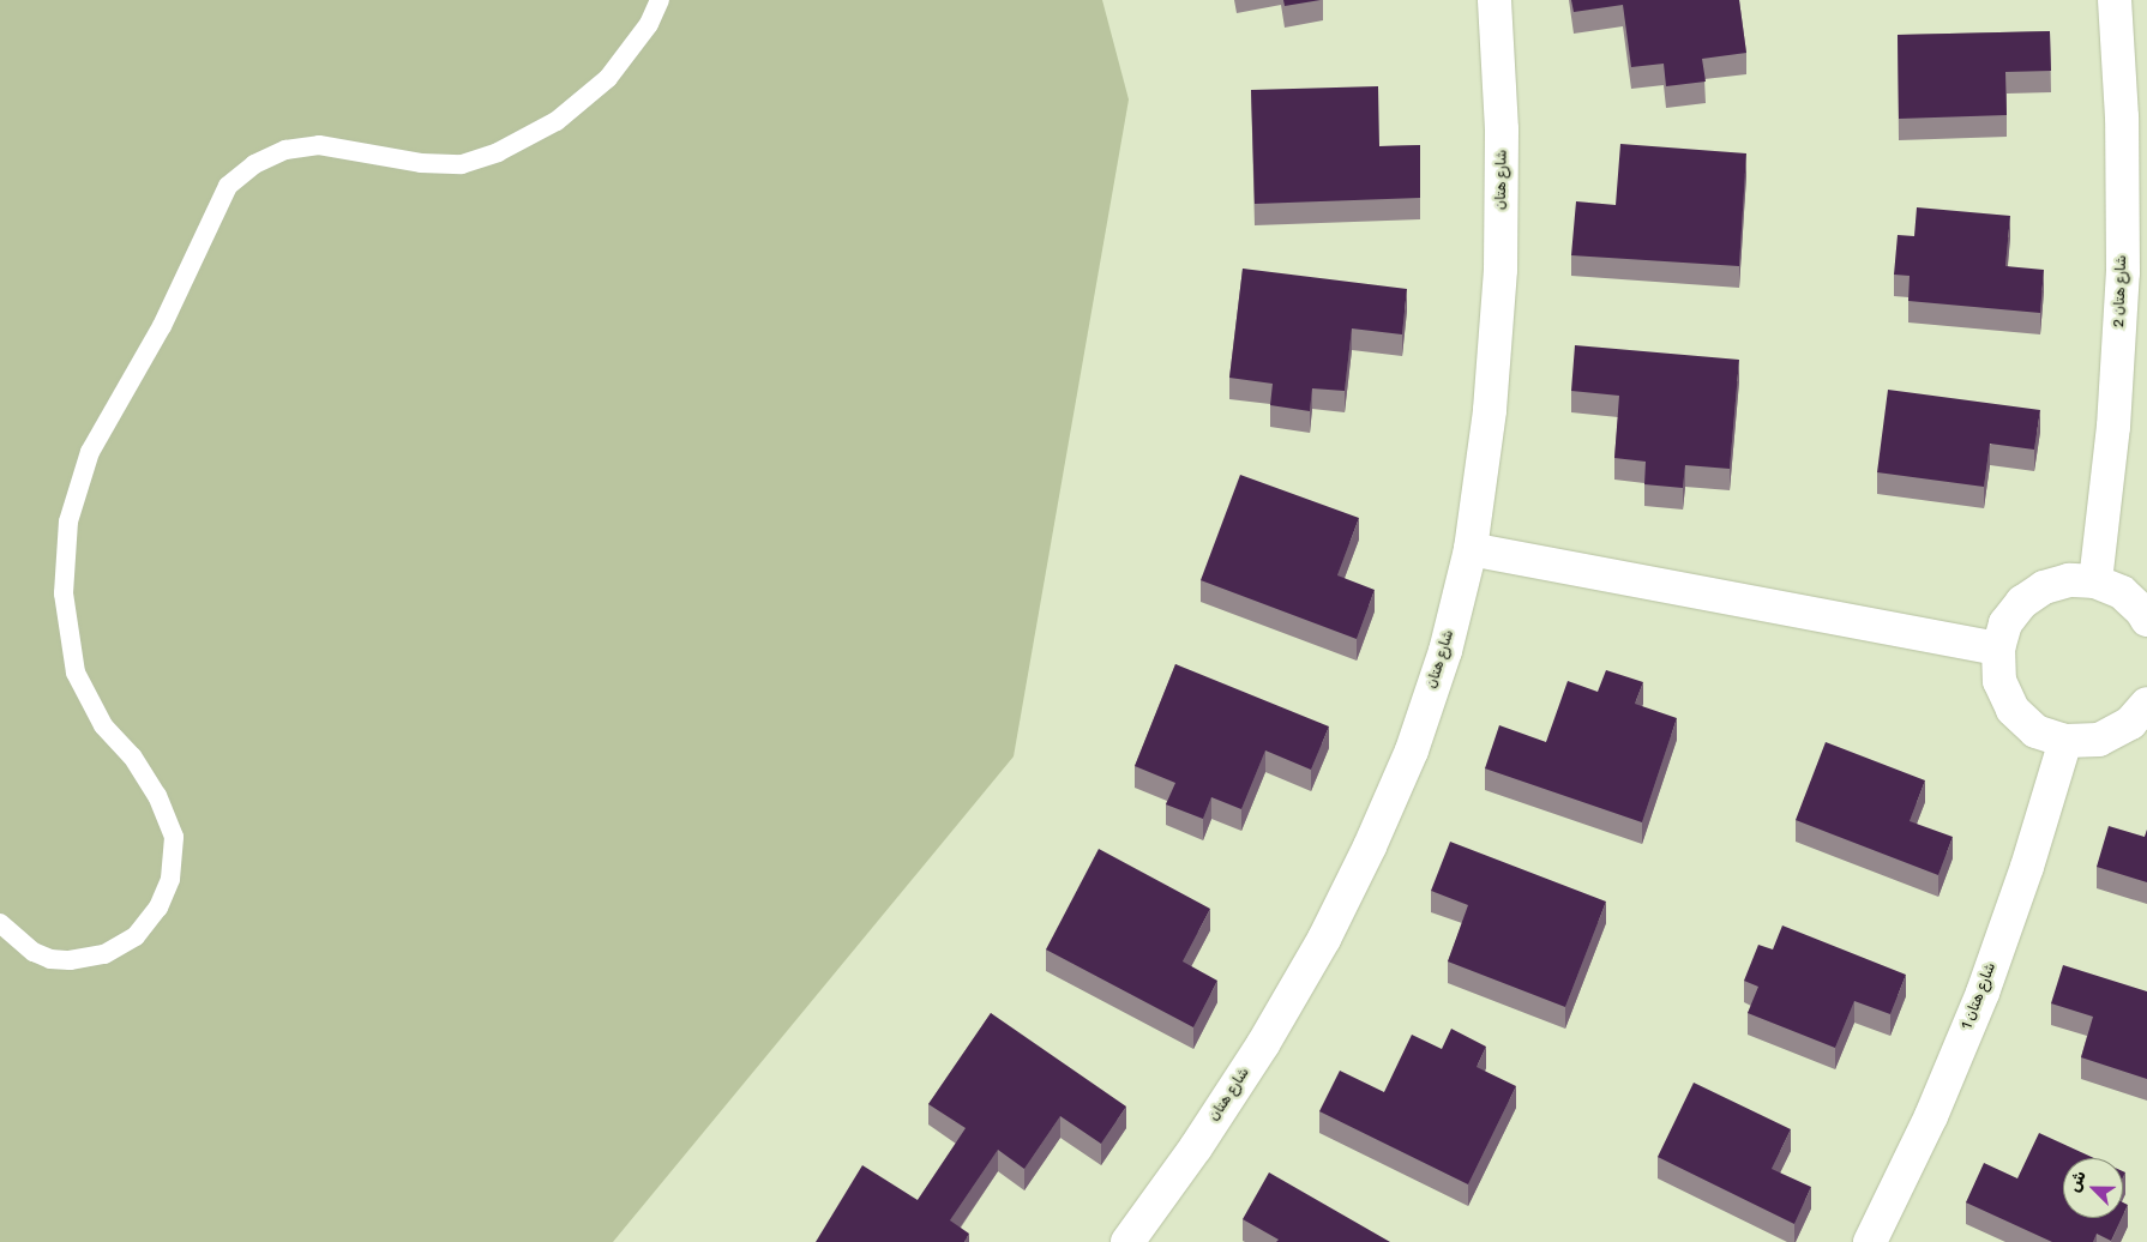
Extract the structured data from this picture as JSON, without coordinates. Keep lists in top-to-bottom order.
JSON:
{
  "streets": {
    "street": ["شارع هتان", "شارع هتان 2", "شارع هتان 1"]
  },
  "north": "top left"
}
